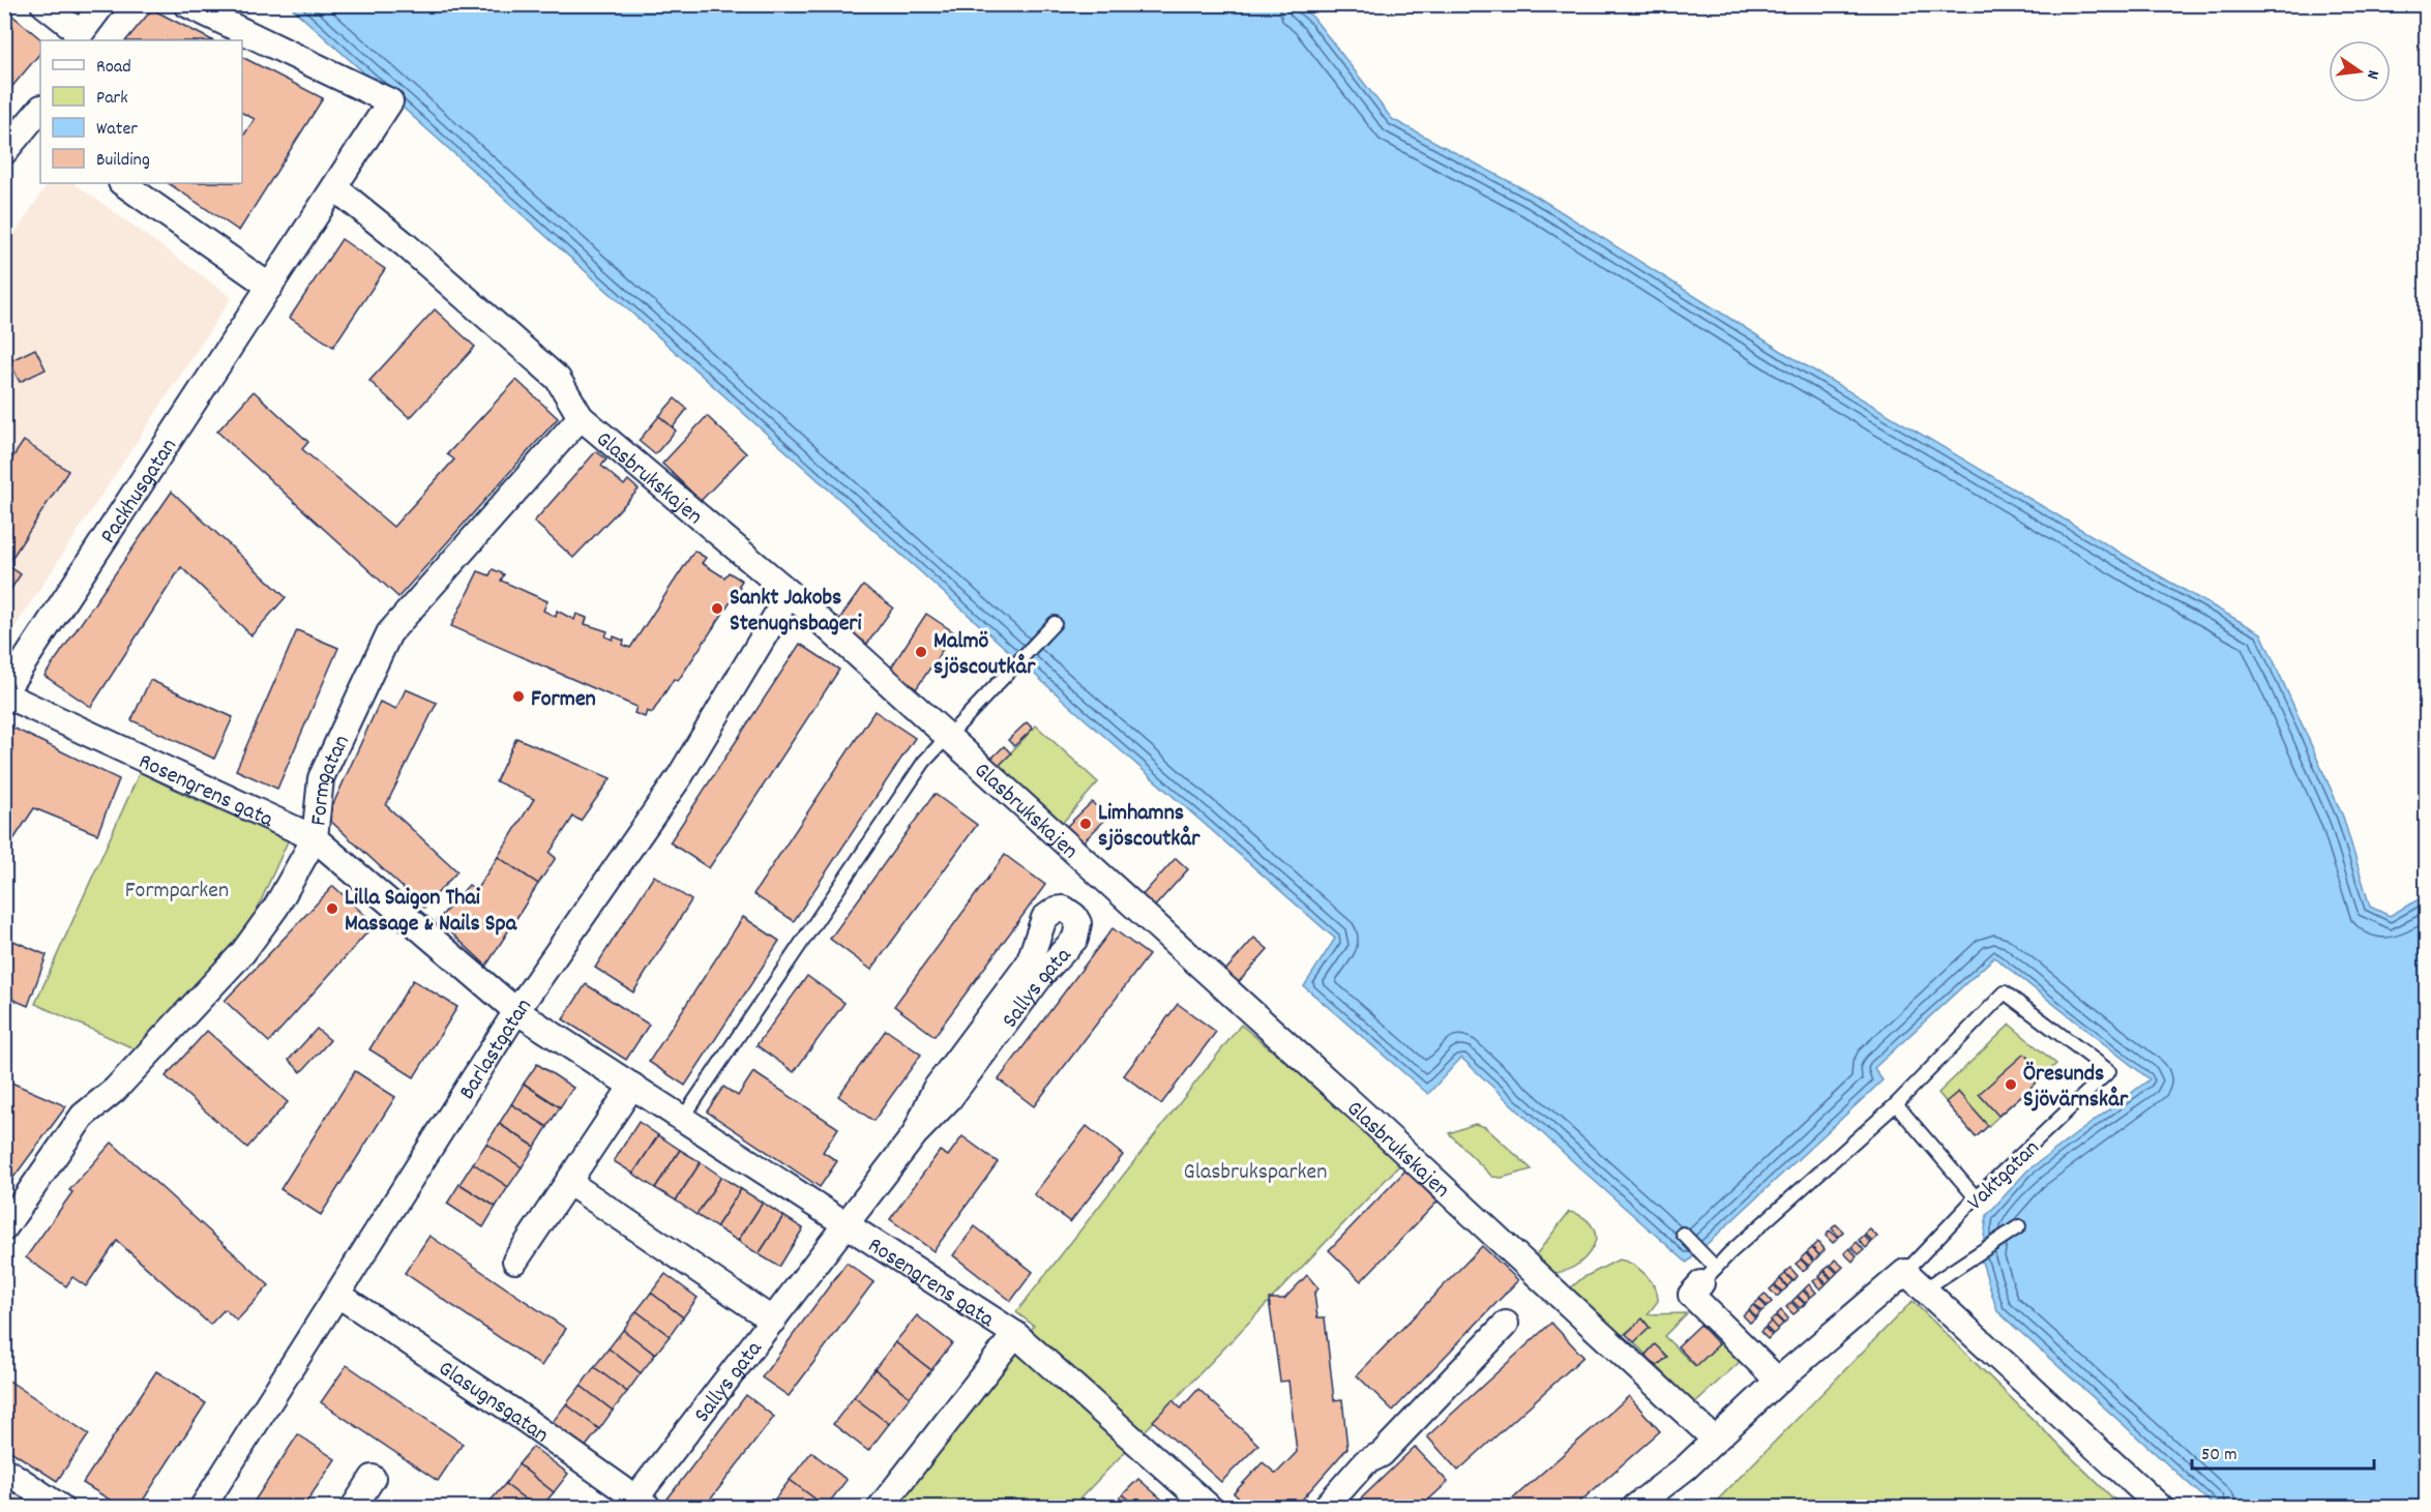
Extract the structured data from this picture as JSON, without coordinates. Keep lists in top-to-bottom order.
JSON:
{
  "streets": {
    "street": [
      "Glasbrukskajen",
      "Packhusgatan",
      "Formgatan",
      "Rosengrens gata",
      "Sallys gata",
      "Barlastgatan",
      "Vaktgatan",
      "Glasugnsgatan"
    ]
  },
  "crossings": [
    ["Glasbrukskajen", "Packhusgatan"],
    ["Glasbrukskajen", "Formgatan"],
    ["Glasbrukskajen", "Barlastgatan"],
    ["Glasbrukskajen", "Vaktgatan"],
    ["Packhusgatan", "Rosengrens gata"],
    ["Formgatan", "Rosengrens gata"],
    ["Rosengrens gata", "Sallys gata"],
    ["Rosengrens gata", "Barlastgatan"],
    ["Sallys gata", "Glasugnsgatan"],
    ["Barlastgatan", "Glasugnsgatan"]
  ],
  "parks": ["Formparken", "Glasbruksparken"],
  "places": [
    "Sankt Jakobs Stenugnsbageri",
    "Malmö sjöscoutkår",
    "Formen",
    "Limhamns sjöscoutkår",
    "Lilla Saigon Thai Massage & Nails Spa",
    "Öresunds Sjövärnskår"
  ],
  "legend": [
    "Road",
    "Park",
    "Water",
    "Building"
  ],
  "scale_bar": "50 m",
  "north": "right"
}
